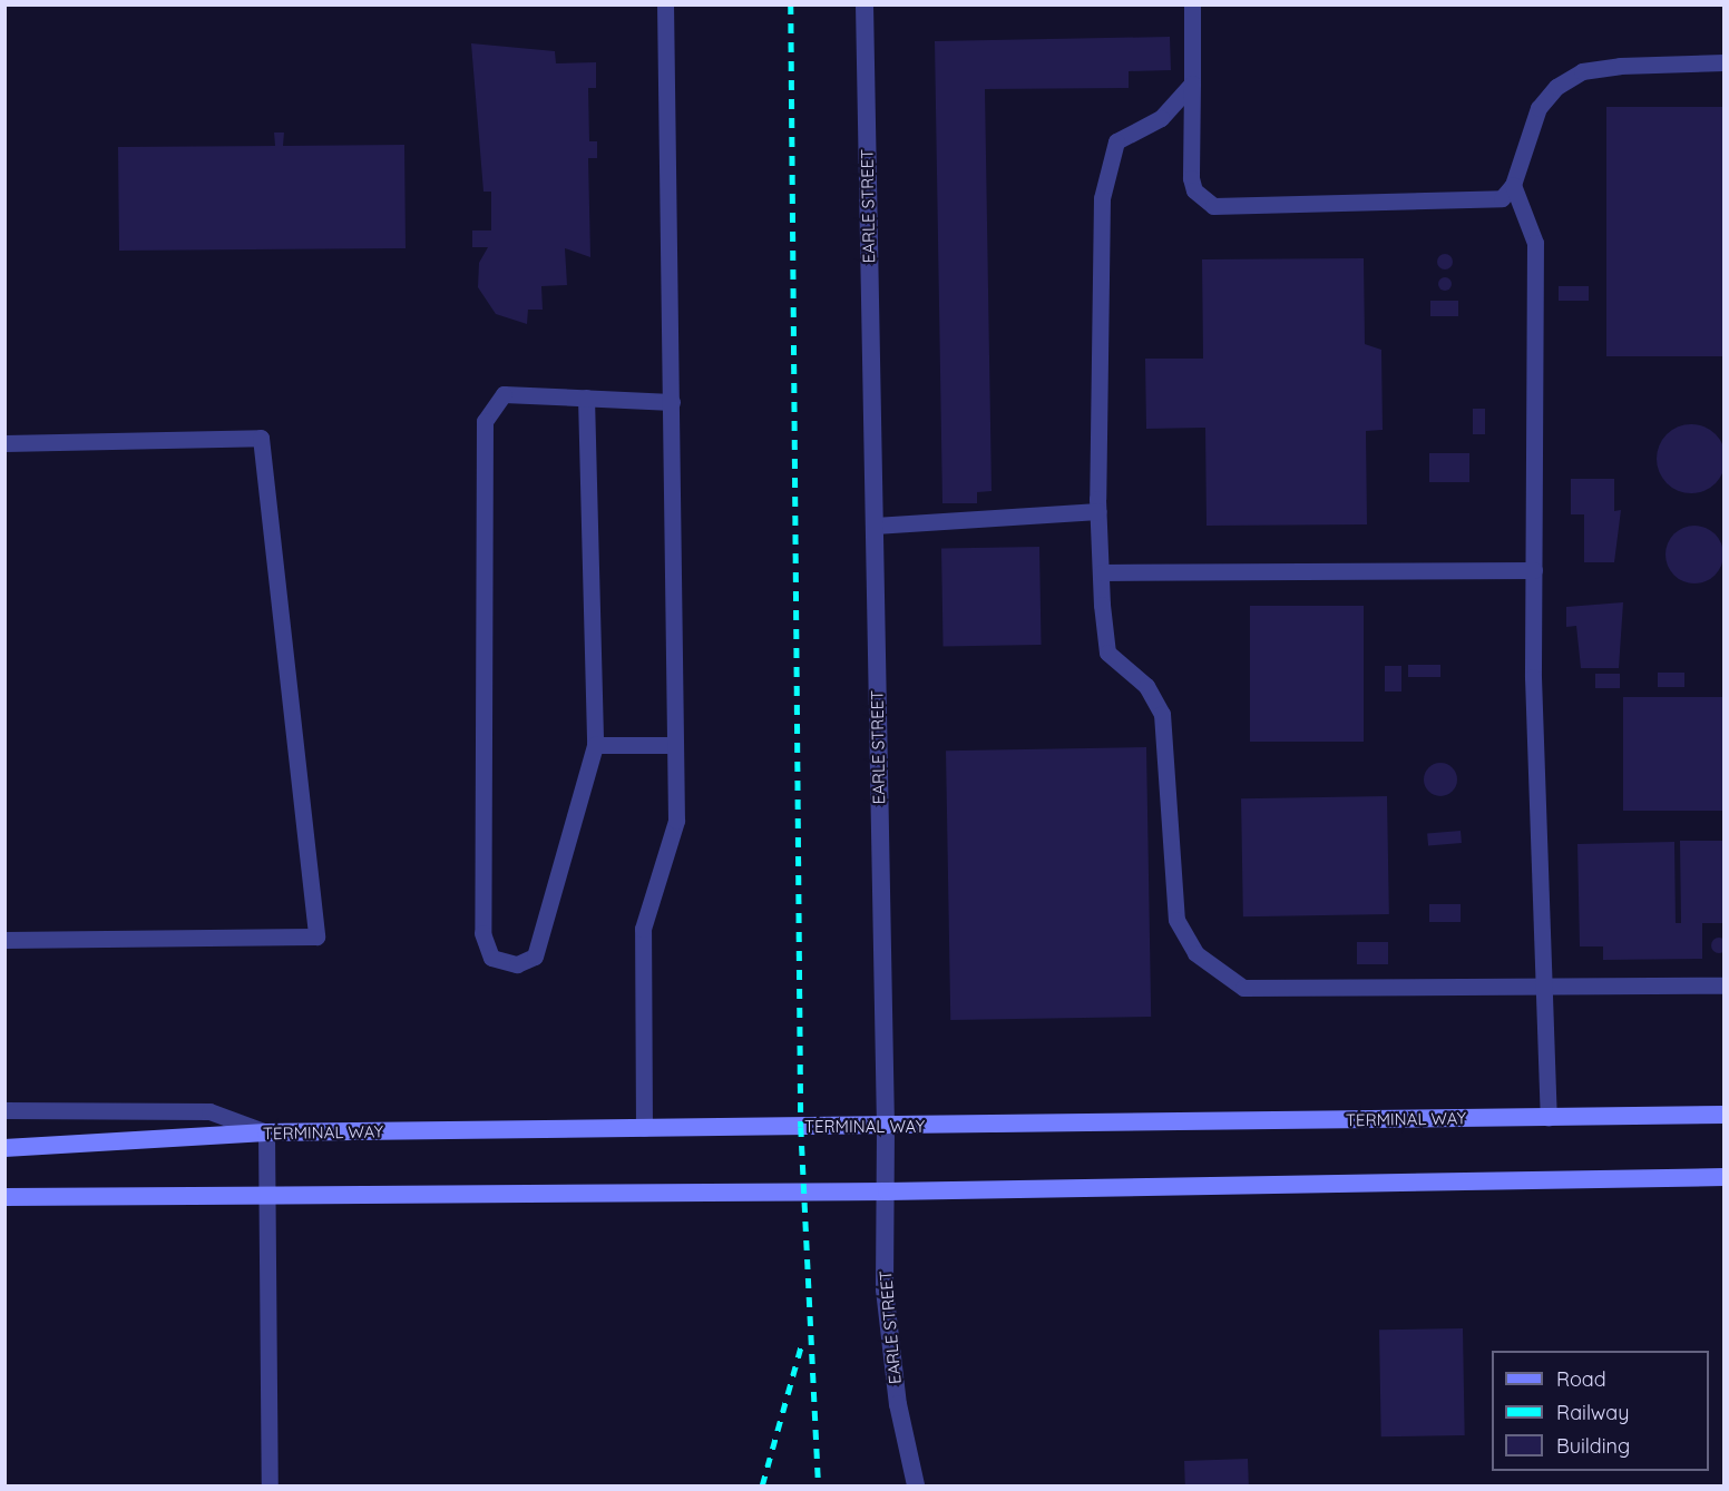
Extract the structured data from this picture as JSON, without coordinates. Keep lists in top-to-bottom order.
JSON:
{
  "streets": {
    "main road": ["TERMINAL WAY"],
    "street": ["EARLE STREET"]
  },
  "crossings": [
    ["EARLE STREET", "TERMINAL WAY"]
  ],
  "legend": ["Road", "Railway", "Building"]
}
